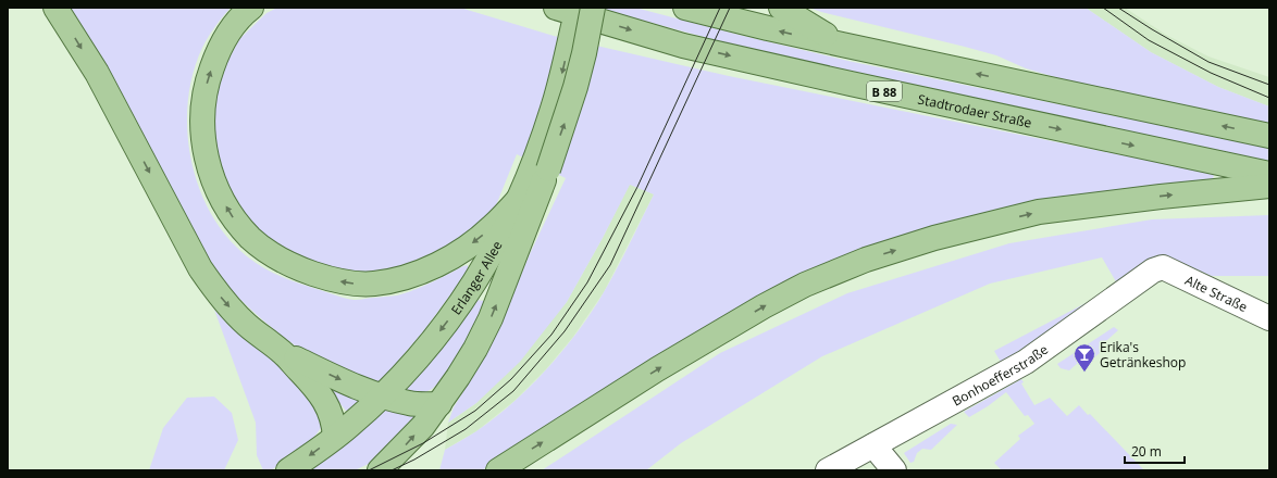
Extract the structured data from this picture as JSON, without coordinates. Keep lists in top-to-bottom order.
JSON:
{
  "streets": {
    "main road": ["B 88", "Stadtrodaer Straße", "Erlanger Allee"],
    "street": ["Alte Straße", "Bonhoefferstraße"]
  },
  "crossings": [
    ["Alte Straße", "Bonhoefferstraße"]
  ],
  "places": {
    "bar": ["Erika's Getränkeshop"]
  },
  "scale_bar": "20 m"
}
